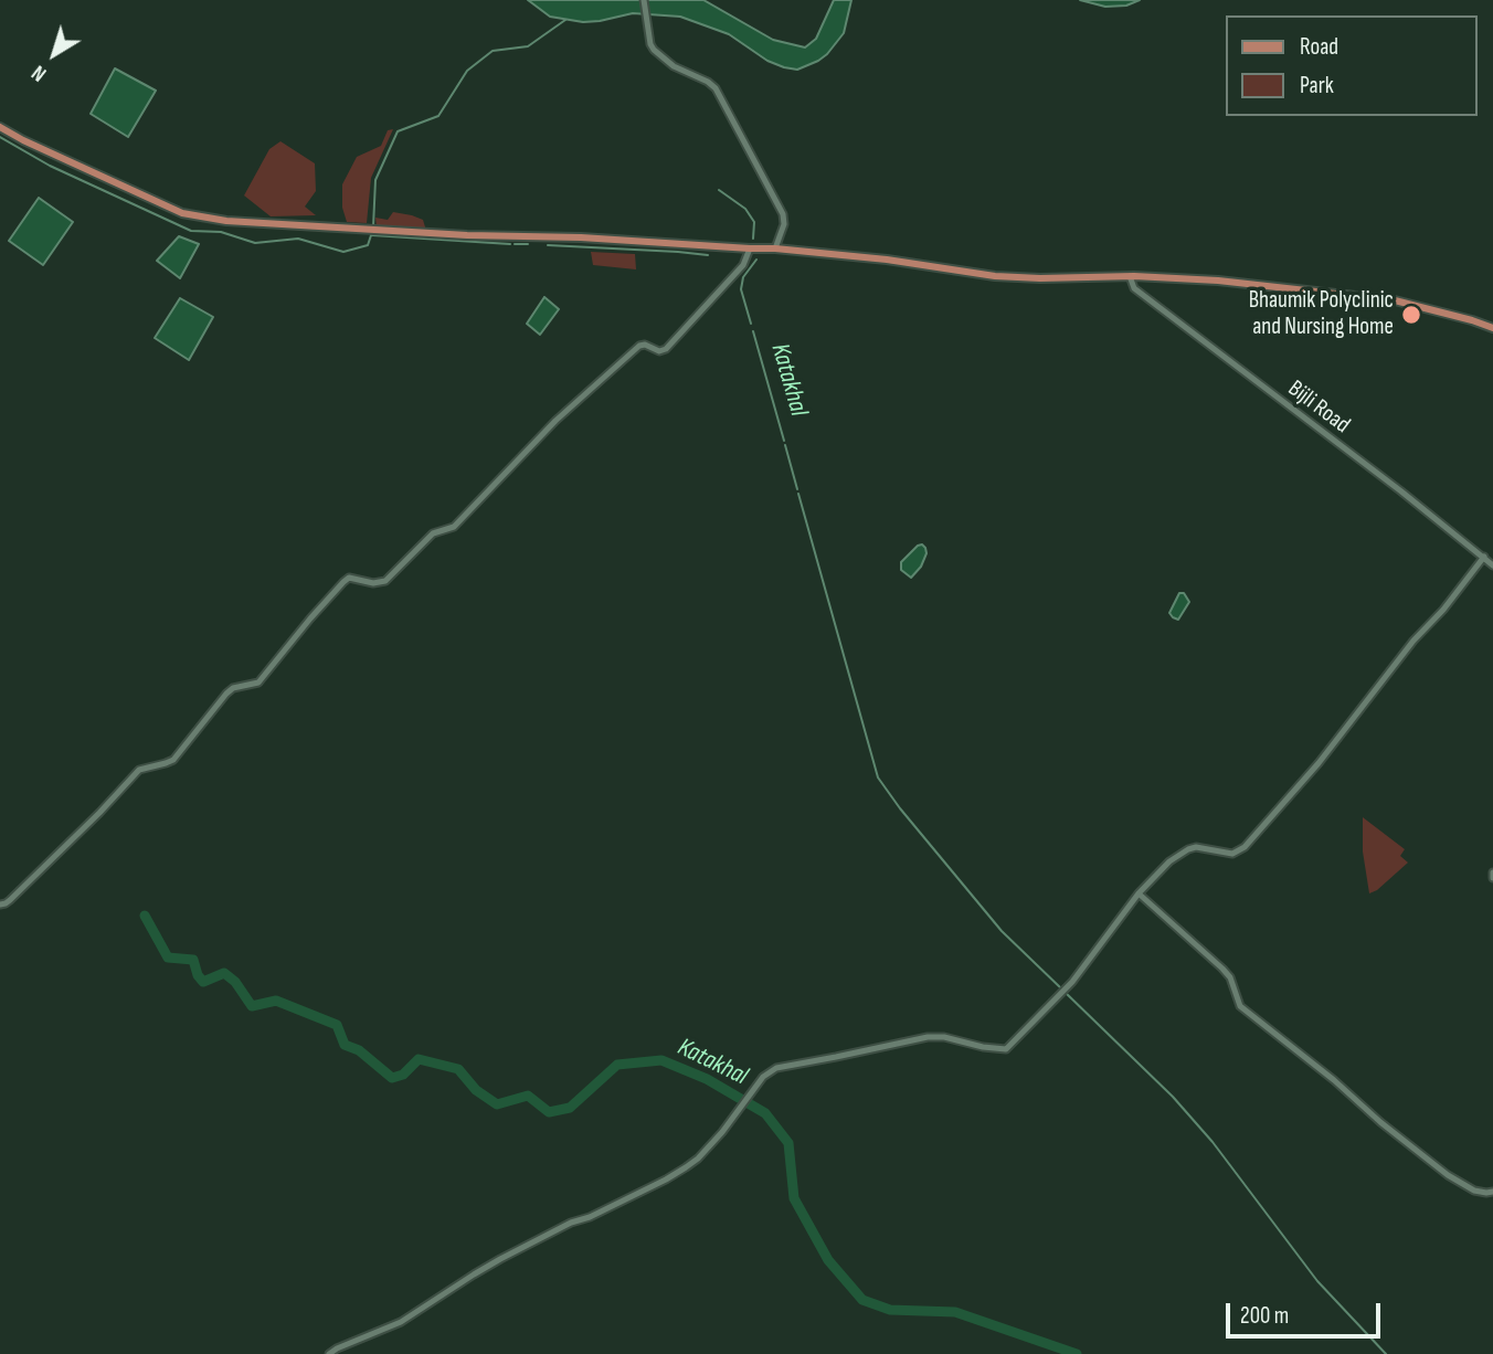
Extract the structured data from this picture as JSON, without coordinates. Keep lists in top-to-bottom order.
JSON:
{
  "streets": {
    "street": ["Bijli Road"]
  },
  "water": ["Katakhal"],
  "places": ["Bhaumik Polyclinic and Nursing Home"],
  "legend": ["Road", "Park"],
  "scale_bar": "200 m",
  "north": "bottom left"
}
